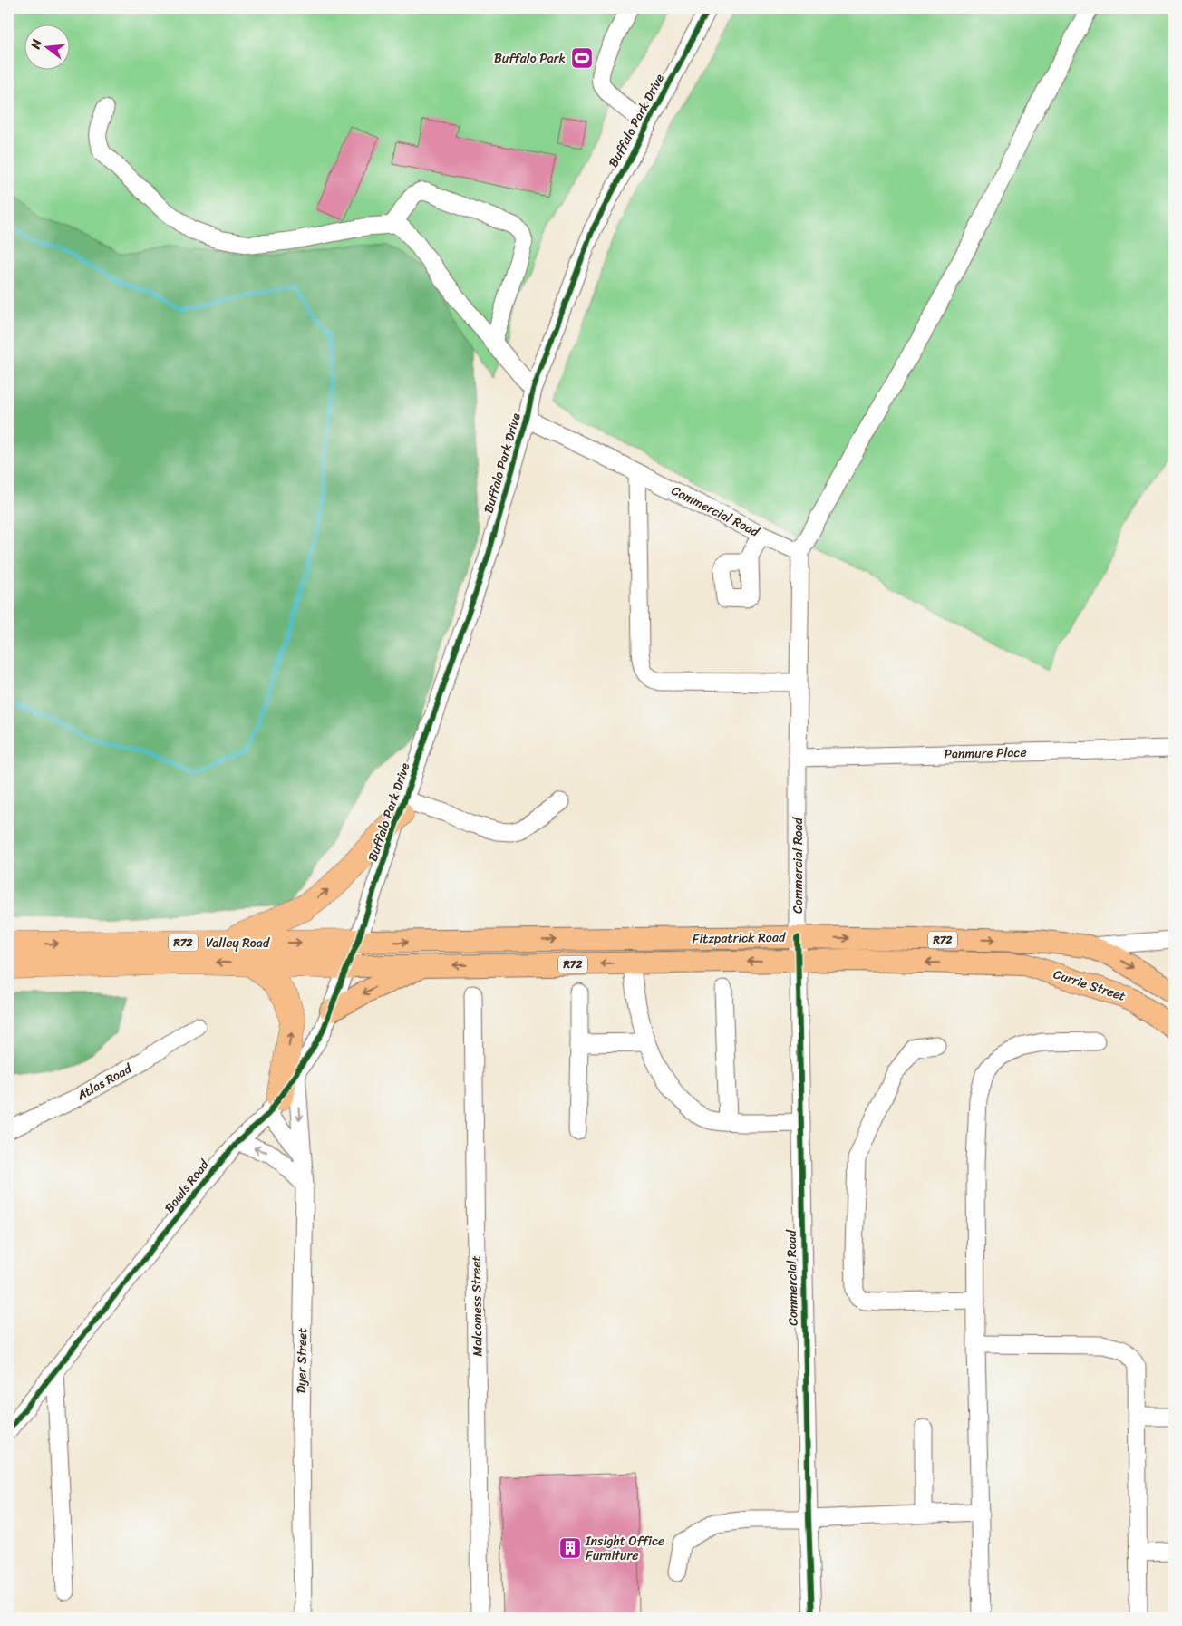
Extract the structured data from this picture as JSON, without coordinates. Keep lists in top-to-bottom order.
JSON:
{
  "streets": {
    "highway": ["R72", "Valley Road"],
    "main road": ["Fitzpatrick Road", "Currie Street"],
    "street": [
      "Buffalo Park Drive",
      "Commercial Road",
      "Panmure Place",
      "Atlas Road",
      "Bowls Road",
      "Malcomess Street",
      "Dyer Street"
    ]
  },
  "crossings": [
    ["Buffalo Park Drive", "Commercial Road"],
    ["Buffalo Park Drive", "Fitzpatrick Road"],
    ["Buffalo Park Drive", "Valley Road"],
    ["Buffalo Park Drive", "Bowls Road"],
    ["Commercial Road", "Panmure Place"],
    ["Commercial Road", "Fitzpatrick Road"],
    ["Fitzpatrick Road", "R72"],
    ["Fitzpatrick Road", "Valley Road"],
    ["Fitzpatrick Road", "Currie Street"],
    ["Fitzpatrick Road", "Bowls Road"],
    ["Valley Road", "Bowls Road"],
    ["Bowls Road", "Dyer Street"]
  ],
  "places": {
    "sports": ["Buffalo Park"],
    "building": ["Insight Office Furniture"]
  },
  "north": "left"
}
